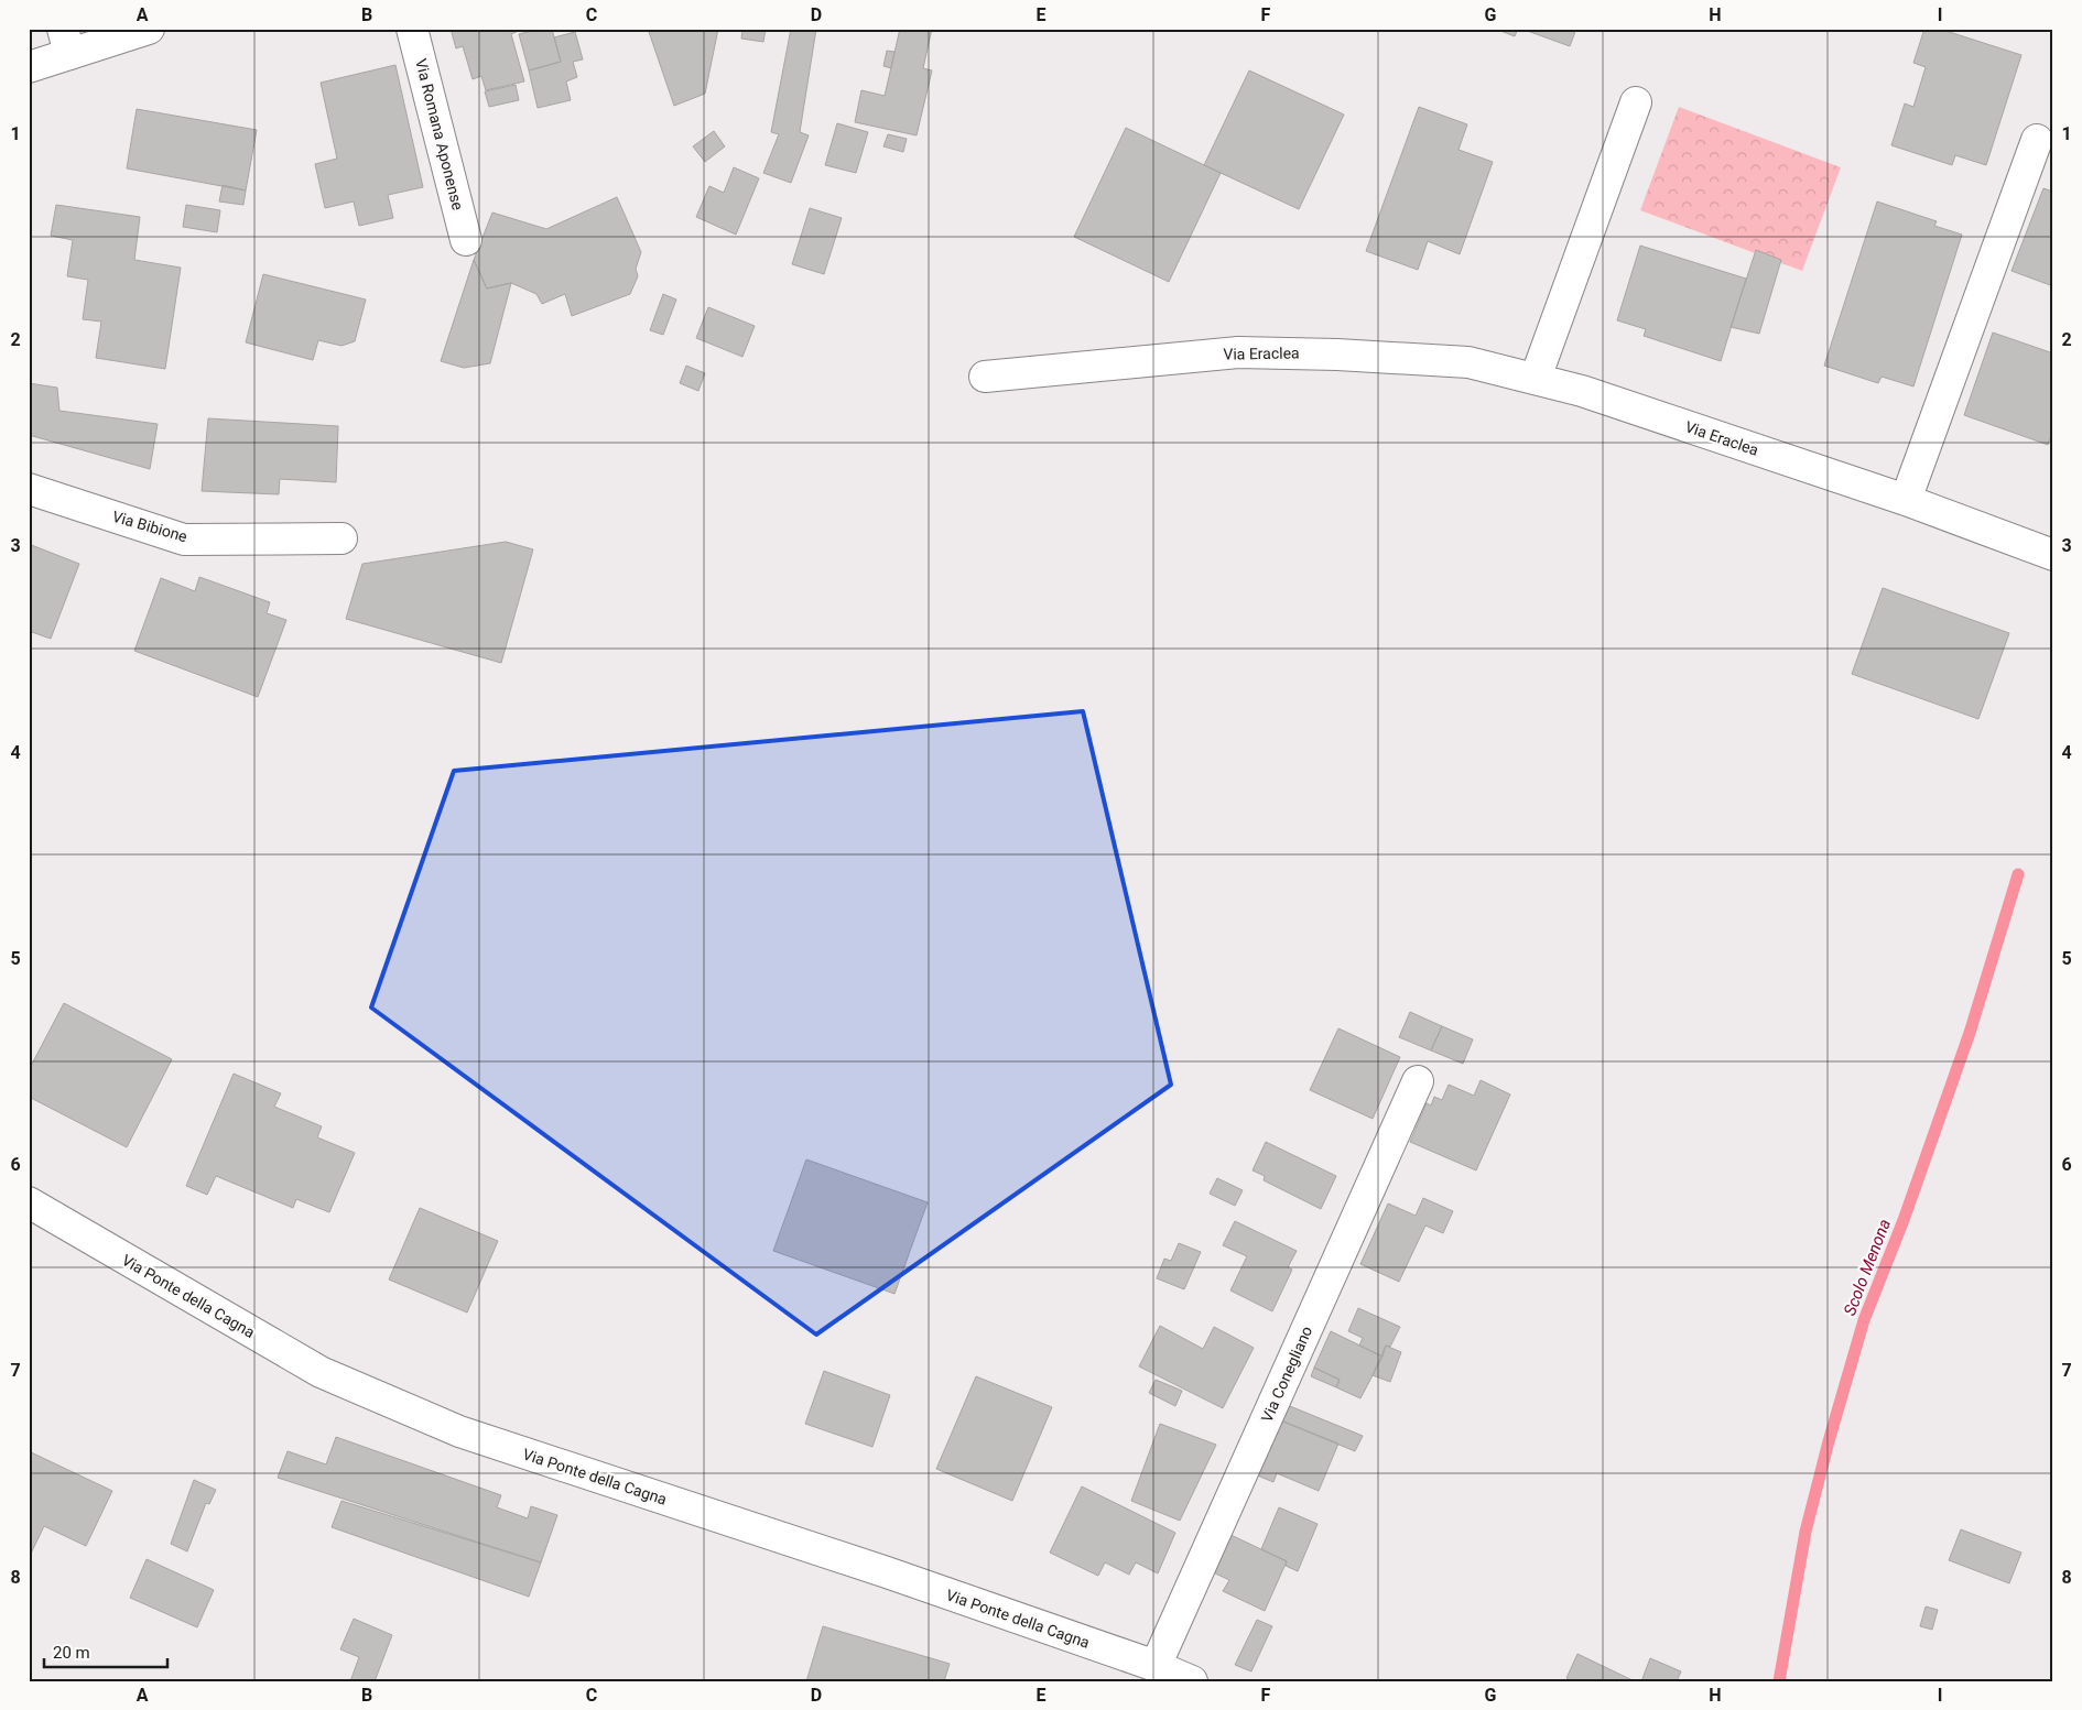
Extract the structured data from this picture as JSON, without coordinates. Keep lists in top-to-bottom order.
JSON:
{
  "streets": {
    "street": [
      "Via Romana Aponense",
      "Via Eraclea",
      "Via Bibione",
      "Via Ponte della Cagna",
      "Via Conegliano"
    ]
  },
  "crossings": [
    ["Via Ponte della Cagna", "Via Conegliano"]
  ],
  "water": ["Scolo Menona"],
  "scale_bar": "20 m",
  "grid": {
    "columns": [
      "A",
      "B",
      "C",
      "D",
      "E",
      "F",
      "G",
      "H",
      "I"
    ],
    "rows": [
      "1",
      "2",
      "3",
      "4",
      "5",
      "6",
      "7",
      "8"
    ]
  }
}
